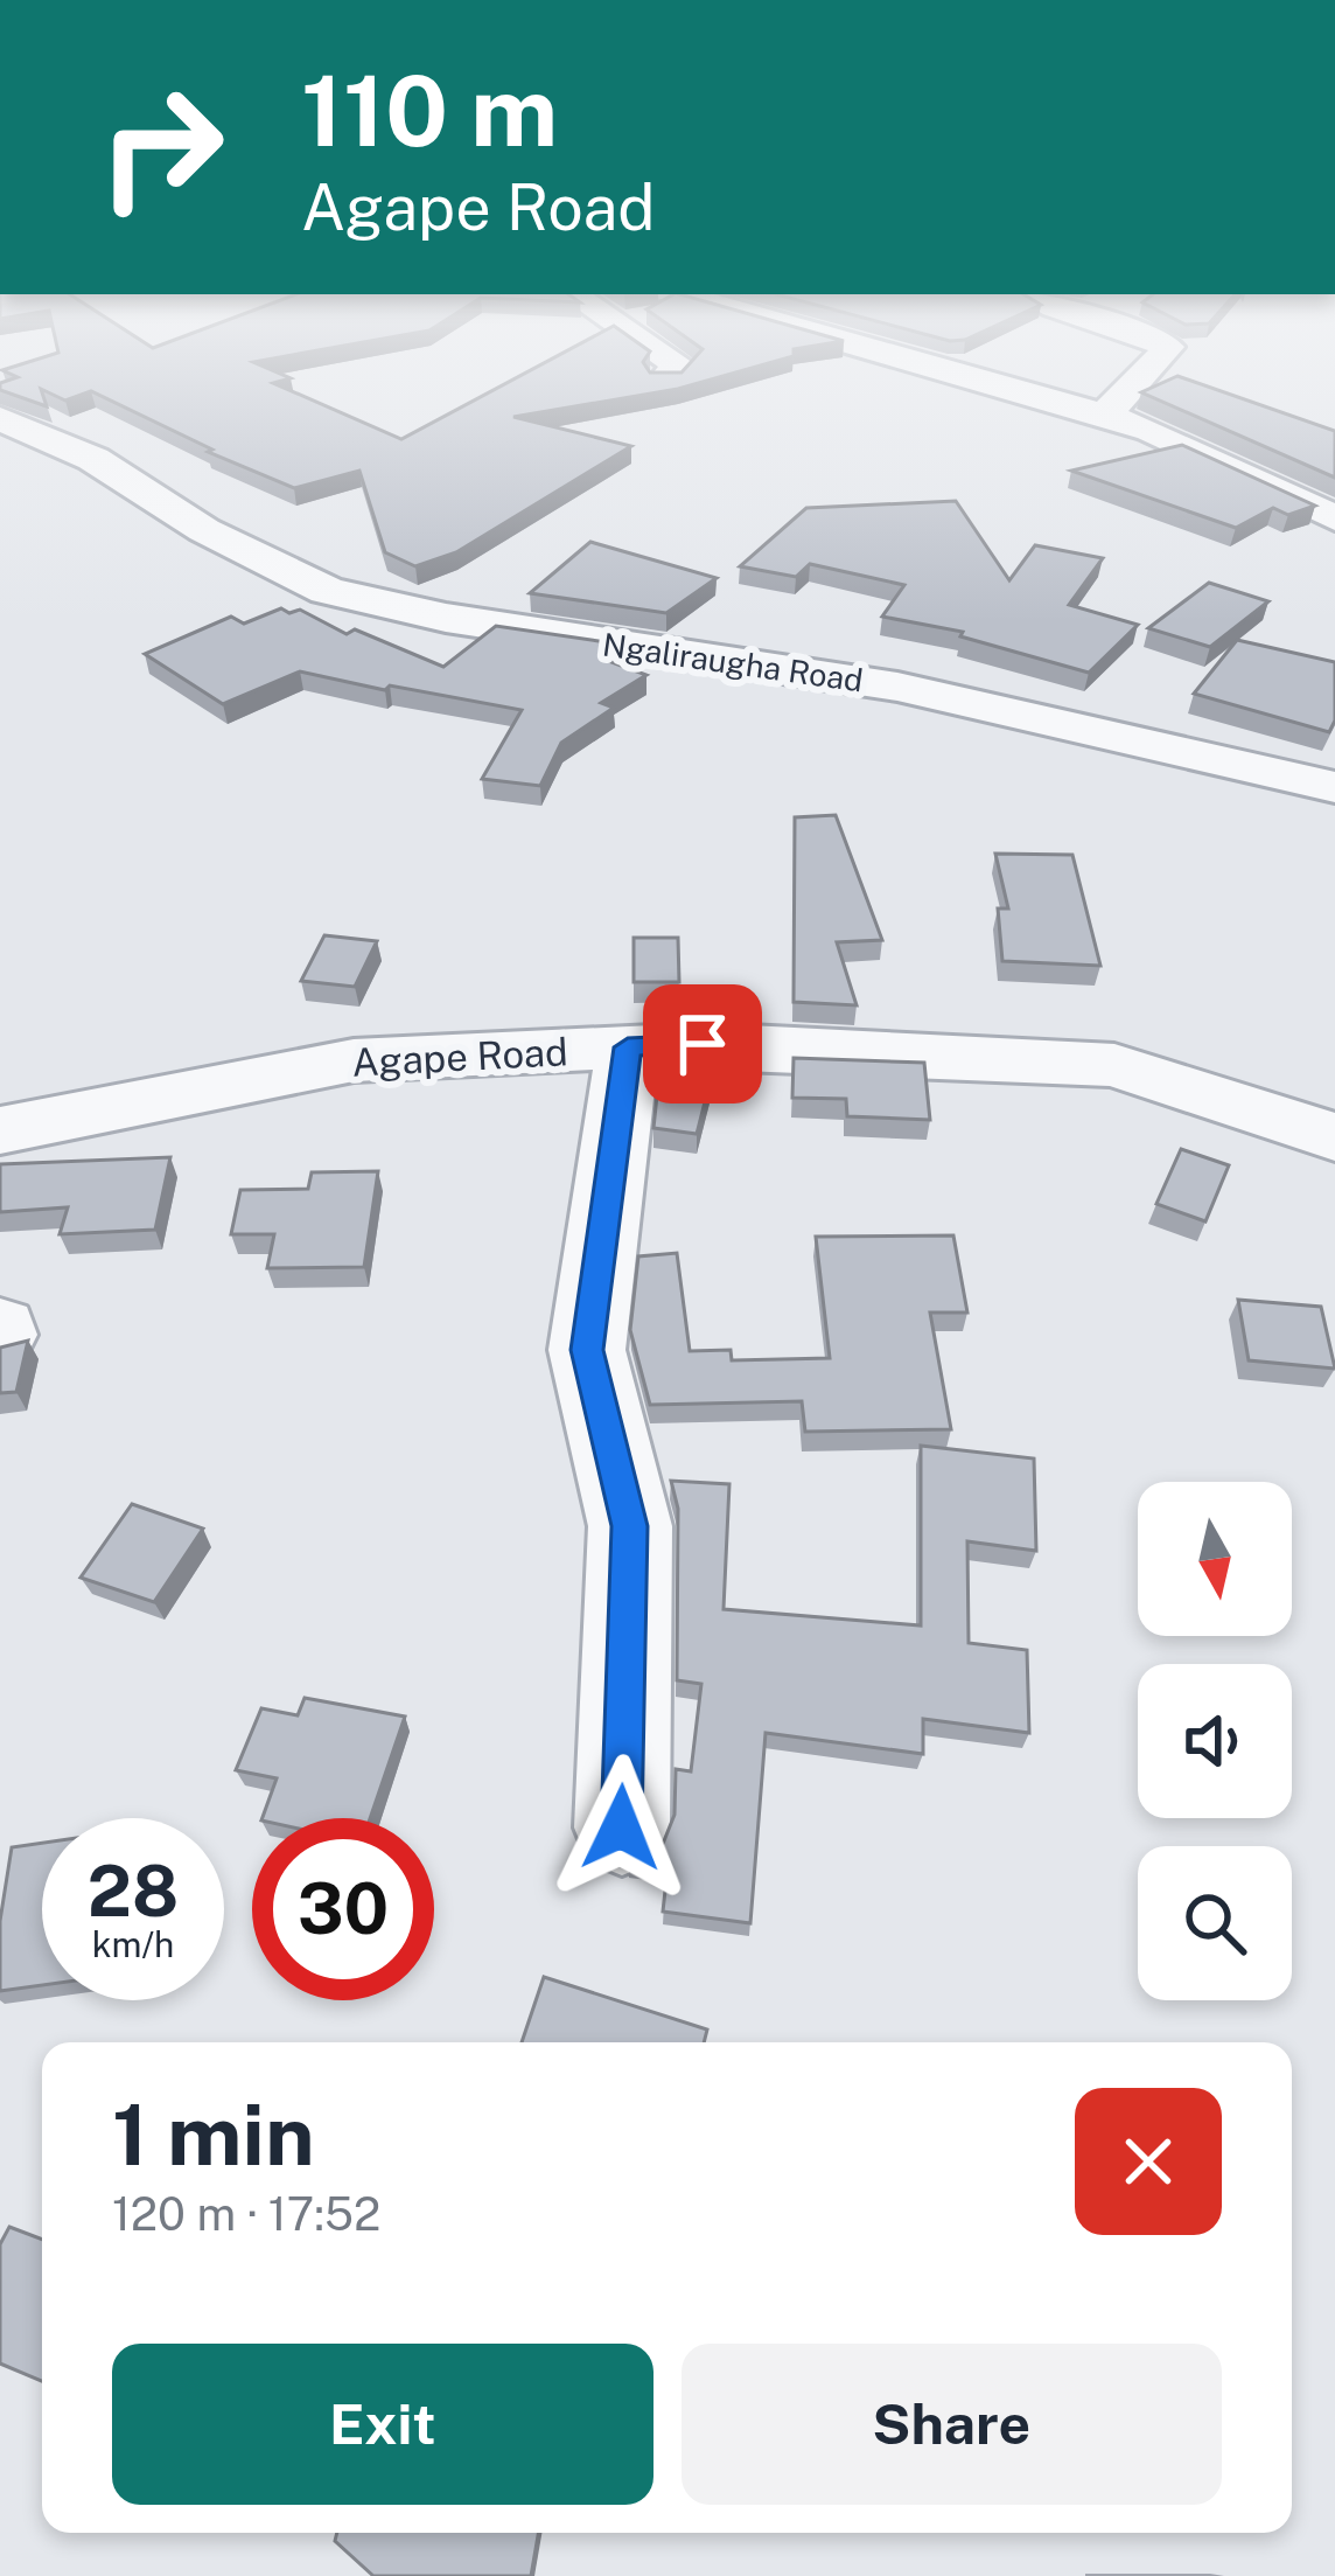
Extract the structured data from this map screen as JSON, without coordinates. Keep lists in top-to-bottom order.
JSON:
{
  "streets": {
    "street": ["Ngaliraugha Road", "Agape Road"]
  },
  "north": "bottom",
  "page": {
    "turn": ["110 m", "Agape Road"],
    "speed": "28 km/h",
    "limit": "30",
    "heading": ["1 min", "120 m · 17:52"],
    "buttons": ["Exit", "Share"]
  }
}
